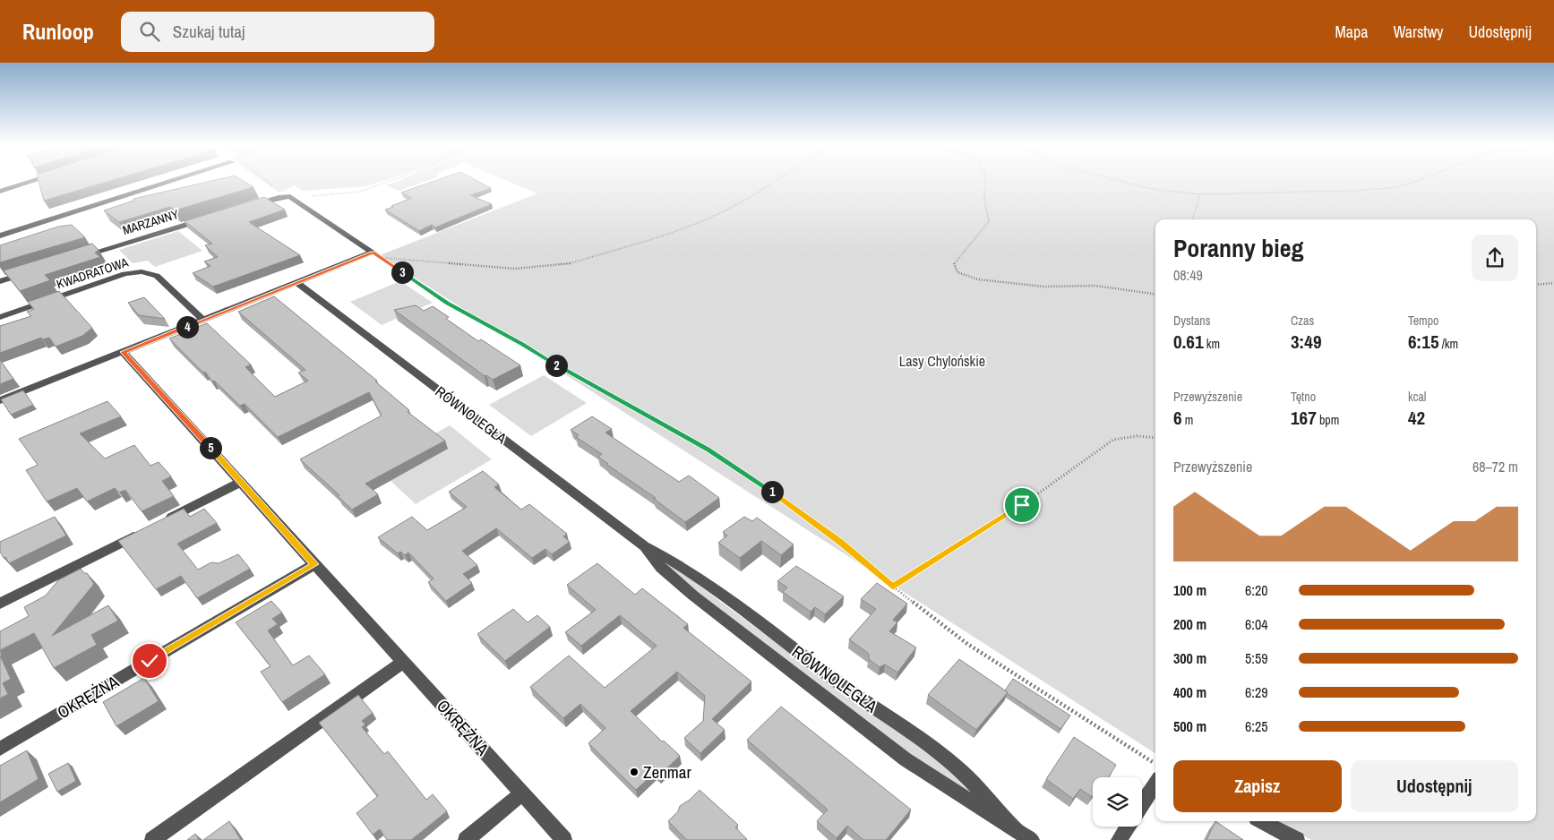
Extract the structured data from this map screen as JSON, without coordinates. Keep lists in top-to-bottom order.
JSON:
{
  "streets": {
    "street": [
      "MARZANNY",
      "KWADRATOWA",
      "RÓWNOLEGŁA",
      "OKRĘŻNA"
    ]
  },
  "parks": ["Lasy Chylońskie"],
  "places": ["Zenmar"],
  "page": {
    "header": "Runloop",
    "search": "Szukaj tutaj",
    "nav": ["Mapa", "Warstwy", "Udostępnij"],
    "heading": ["Poranny bieg", "08:49"],
    "pins": [
      "3",
      "4",
      "2",
      "5",
      "1"
    ],
    "stats": [
      ["Dystans", "0.61 km"],
      ["Czas", "3:49"],
      ["Tempo", "6:15 /km"],
      ["Przewyższenie", "6 m"],
      ["Tętno", "167 bpm"],
      ["kcal", "42"]
    ],
    "chart": ["Przewyższenie", "68–72 m"],
    "list": [
      {
        "name": "100 m",
        "note": "6:20"
      },
      {
        "name": "200 m",
        "note": "6:04"
      },
      {
        "name": "300 m",
        "note": "5:59"
      },
      {
        "name": "400 m",
        "note": "6:29"
      },
      {
        "name": "500 m",
        "note": "6:25"
      }
    ],
    "buttons": ["Zapisz", "Udostępnij"]
  }
}
